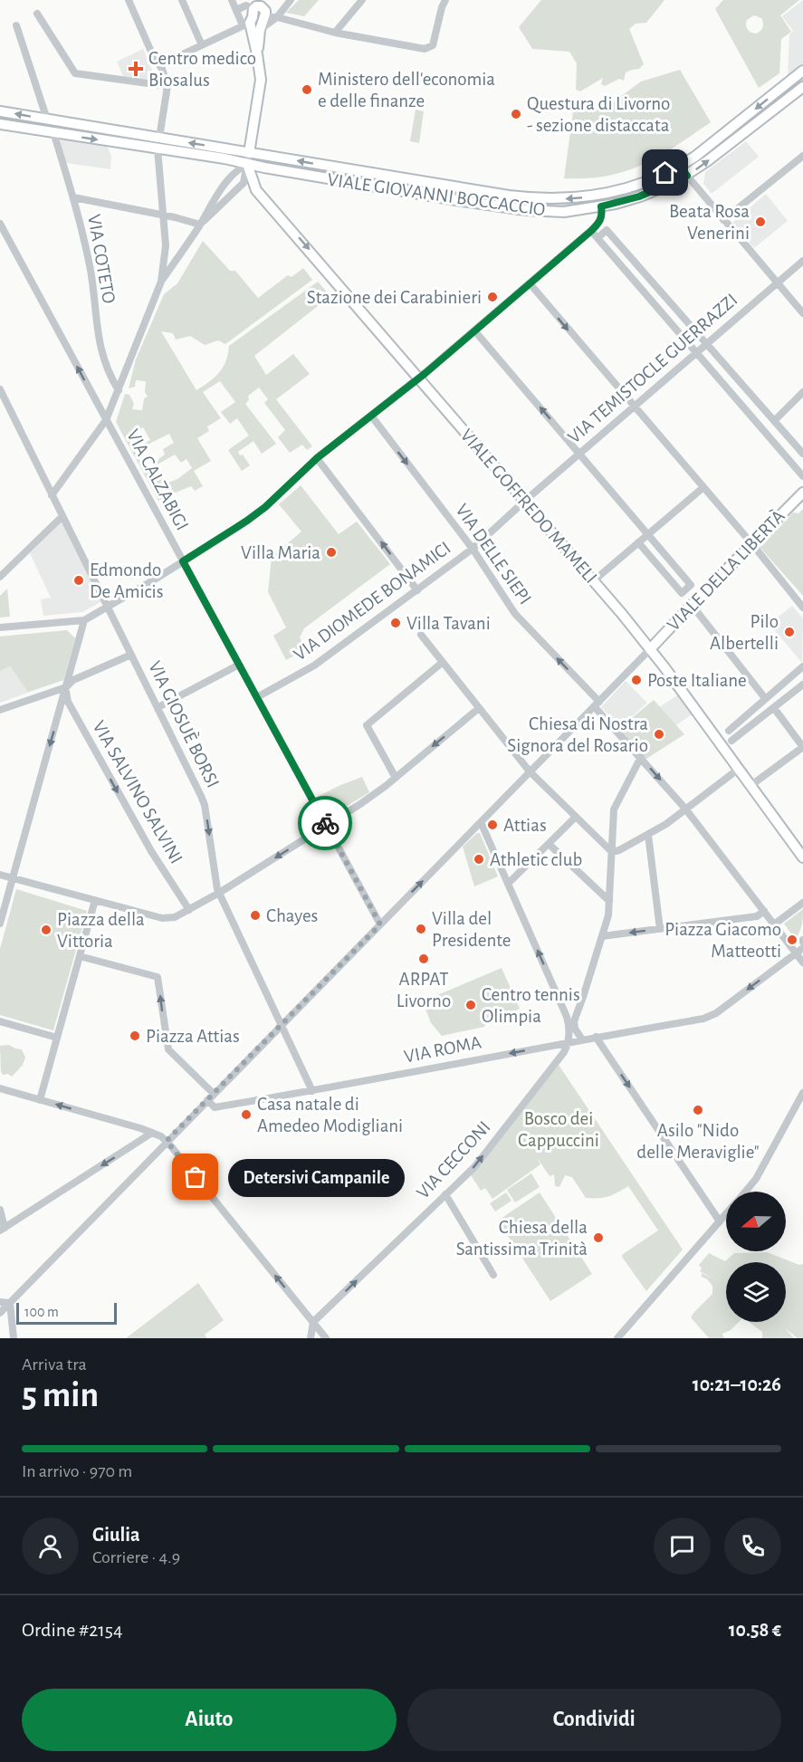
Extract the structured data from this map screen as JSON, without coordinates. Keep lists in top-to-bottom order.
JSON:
{
  "streets": {
    "main road": ["VIALE GIOVANNI BOCCACCIO", "VIALE GOFFREDO MAMELI", "VIALE DELLA LIBERTÀ"],
    "street": [
      "VIA COTETO",
      "VIA TEMISTOCLE GUERRAZZI",
      "VIA CALZABIGI",
      "VIA DELLE SIEPI",
      "VIA DIOMEDE BONAMICI",
      "VIA GIOSUÈ BORSI",
      "VIA SALVINO SALVINI",
      "VIA ROMA",
      "VIA CECCONI"
    ]
  },
  "crossings": [
    ["VIALE GIOVANNI BOCCACCIO", "VIA COTETO"],
    ["VIALE GIOVANNI BOCCACCIO", "VIALE GOFFREDO MAMELI"],
    ["VIA TEMISTOCLE GUERRAZZI", "VIALE GOFFREDO MAMELI"],
    ["VIA TEMISTOCLE GUERRAZZI", "VIA DIOMEDE BONAMICI"],
    ["VIA CALZABIGI", "VIA DIOMEDE BONAMICI"],
    ["VIALE GOFFREDO MAMELI", "VIALE DELLA LIBERTÀ"],
    ["VIALE GOFFREDO MAMELI", "VIA DIOMEDE BONAMICI"],
    ["VIA DELLE SIEPI", "VIA DIOMEDE BONAMICI"],
    ["VIA GIOSUÈ BORSI", "VIA ROMA"],
    ["VIA ROMA", "VIA CECCONI"]
  ],
  "one_way": ["VIA SALVINO SALVINI", "VIA ROMA", "VIA CECCONI"],
  "parks": ["Bosco dei Cappuccini"],
  "places": {
    "health": ["Centro medico Biosalus"],
    "other": [
      "Ministero dell'economia e delle finanze",
      "Questura di Livorno - sezione distaccata",
      "Beata Rosa Venerini",
      "Stazione dei Carabinieri",
      "Villa Maria",
      "Edmondo De Amicis",
      "Villa Tavani",
      "Pilo Albertelli",
      "Poste Italiane",
      "Chiesa di Nostra Signora del Rosario",
      "Attias",
      "Athletic club",
      "Chayes",
      "Villa del Presidente",
      "Piazza della Vittoria",
      "Piazza Giacomo Matteotti",
      "ARPAT Livorno",
      "Centro tennis Olimpia",
      "Piazza Attias",
      "Asilo \"Nido delle Meraviglie\"",
      "Casa natale di Amedeo Modigliani",
      "Detersivi Campanile",
      "Chiesa della Santissima Trinità"
    ]
  },
  "scale_bar": "100 m",
  "north": "left",
  "page": {
    "bubble": "Detersivi Campanile",
    "scale": "100 m",
    "heading": ["5 min", "Arriva tra", "10:21–10:26"],
    "panel": [
      "Giulia",
      "Corriere · 4.9",
      "Ordine #2154",
      "10.58 €"
    ],
    "bar": "In arrivo · 970 m",
    "buttons": ["Aiuto", "Condividi"]
  }
}
